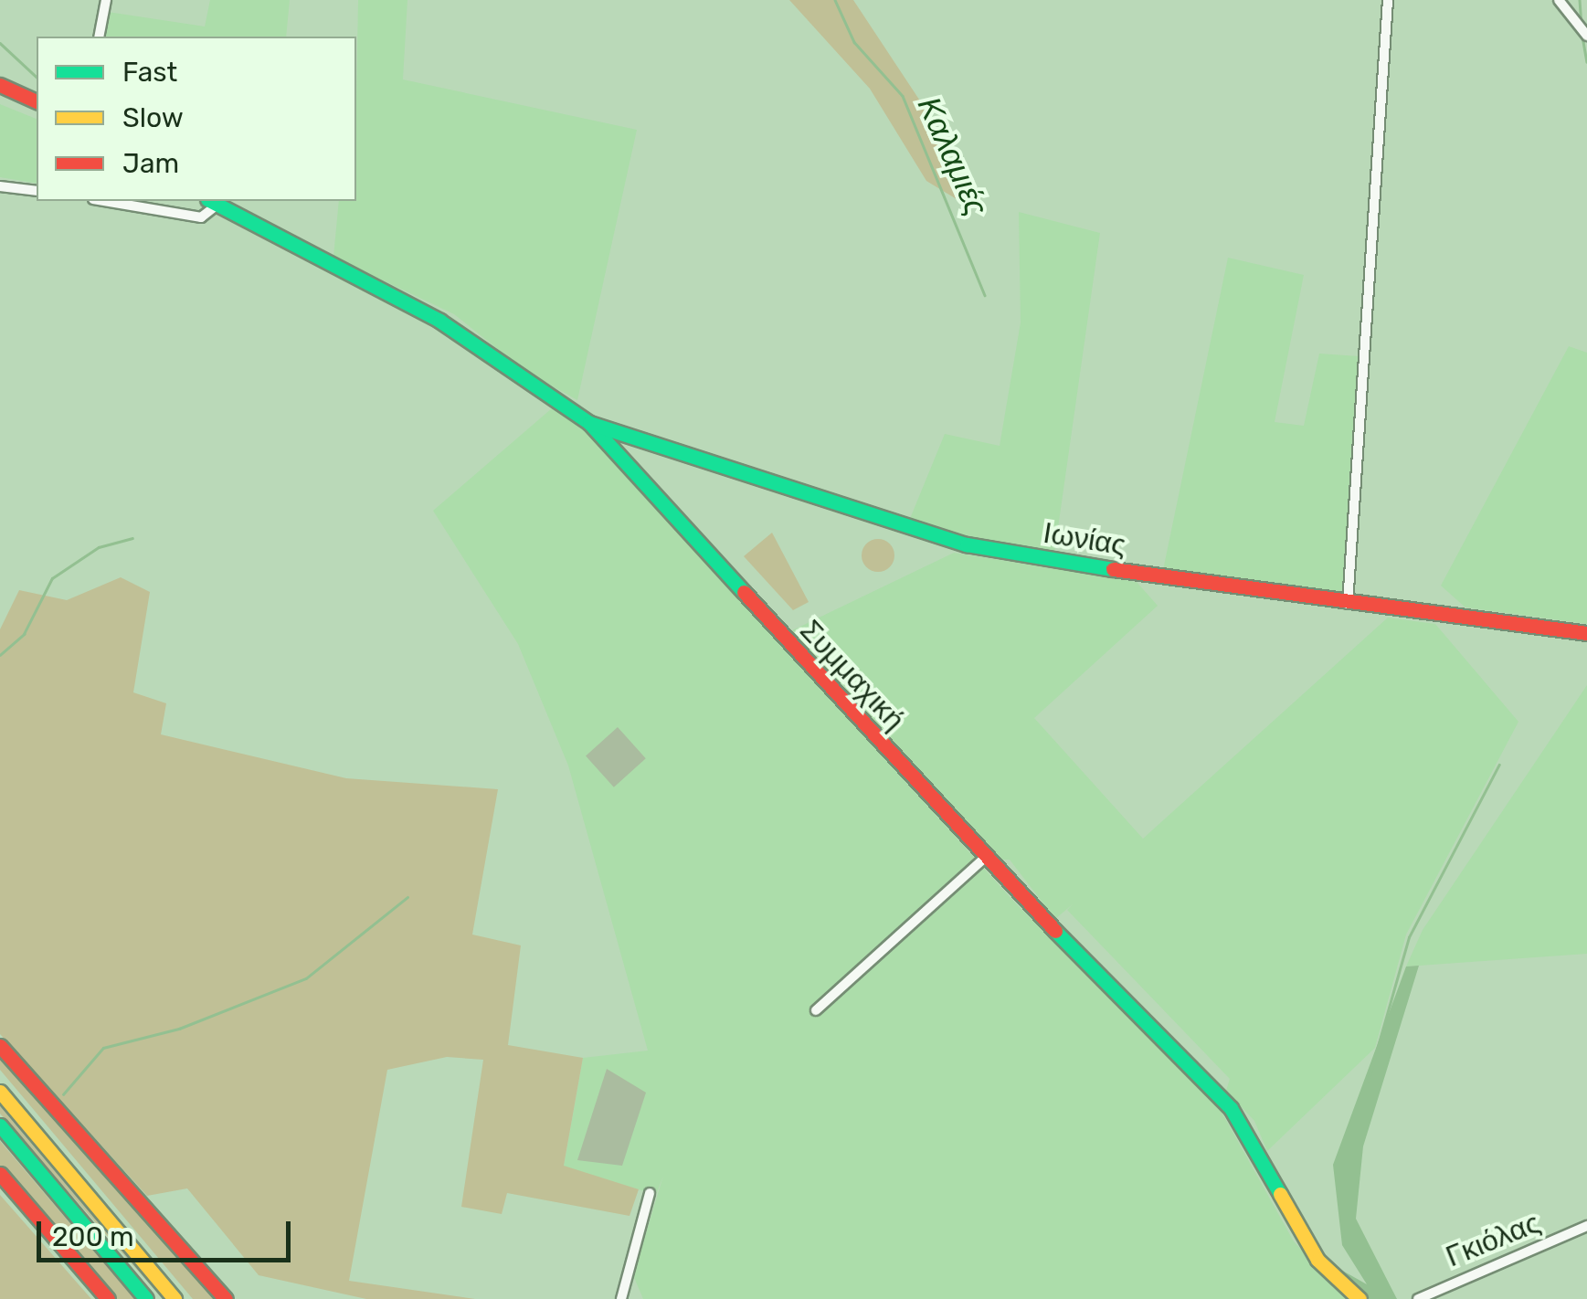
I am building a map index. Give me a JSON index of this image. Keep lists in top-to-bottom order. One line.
{"streets":{"main road":["Ιωνίας","Συμμαχική"],"street":["Γκιόλας"]},"crossings":[["Ιωνίας","Συμμαχική"]],"water":["Καλαμιές"],"legend":["Fast","Slow","Jam"],"scale_bar":"200 m"}
